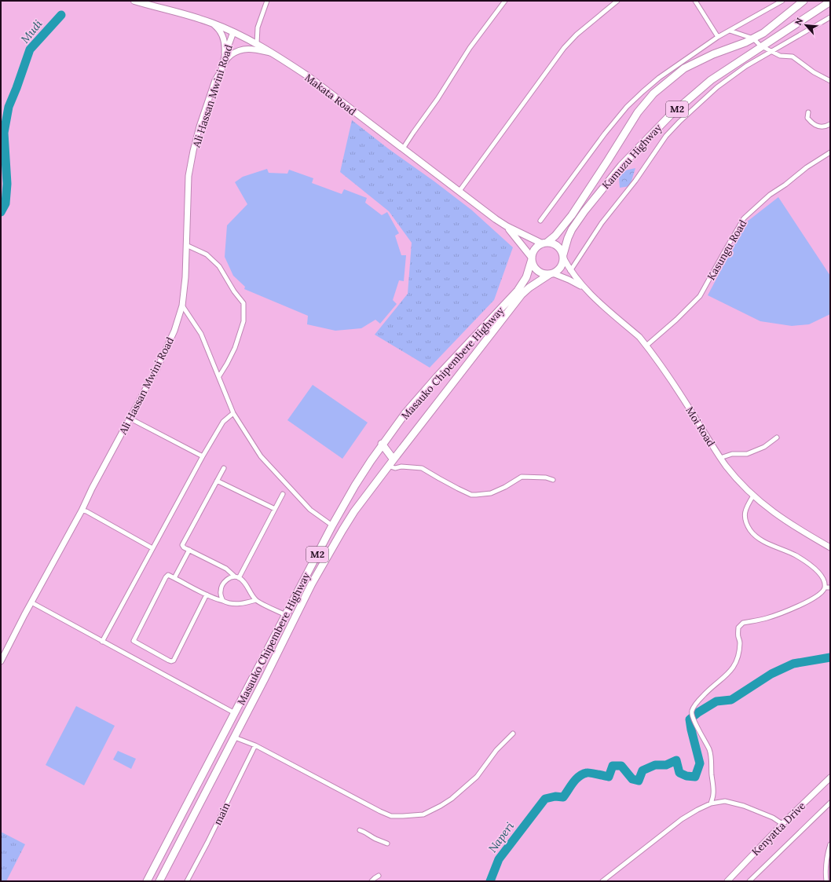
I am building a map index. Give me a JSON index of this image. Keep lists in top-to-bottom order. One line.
{"streets":{"highway":["M2","Kamuzu Highway","Masauko Chipembere Highway"],"main road":["Makata Road","Ali Hassan Mwini Road","Moi Road","Kenyatta Drive"],"street":["Kasungu Road","main"]},"crossings":[["Makata Road","Ali Hassan Mwini Road"],["Makata Road","M2"],["Makata Road","Kamuzu Highway"],["Makata Road","Masauko Chipembere Highway"],["M2","Kamuzu Highway"],["M2","Masauko Chipembere Highway"],["Kamuzu Highway","Masauko Chipembere Highway"],["Kasungu Road","Moi Road"]],"water":["Mudi","Naperi"],"north":"top left"}
